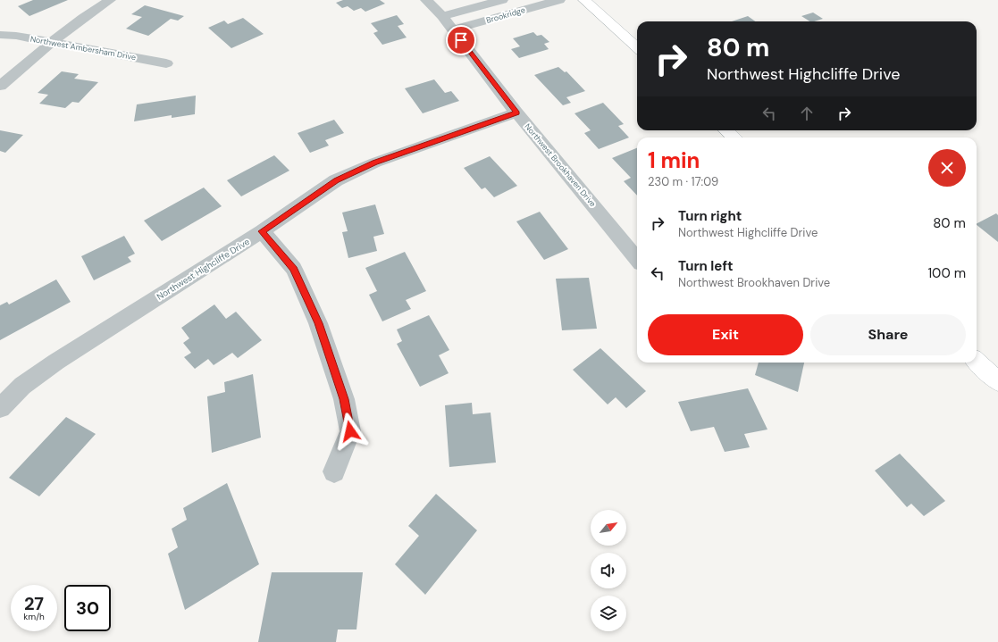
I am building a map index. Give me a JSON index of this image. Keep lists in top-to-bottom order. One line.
{"streets":{"street":["Brookridge","Northwest Ambersham Drive","Northwest Brookhaven Drive","Northwest Highcliffe Drive"]},"crossings":[["Brookridge","Northwest Brookhaven Drive"],["Northwest Brookhaven Drive","Northwest Highcliffe Drive"]],"north":"top right","page":{"turn":["80 m","Northwest Highcliffe Drive"],"heading":["1 min","230 m · 17:09"],"list":[{"name":"Turn right","note":"Northwest Highcliffe Drive","value":"80 m"},{"name":"Turn left","note":"Northwest Brookhaven Drive","value":"100 m"}],"buttons":["Exit","Share"],"speed":"27 km/h","limit":"30"}}
